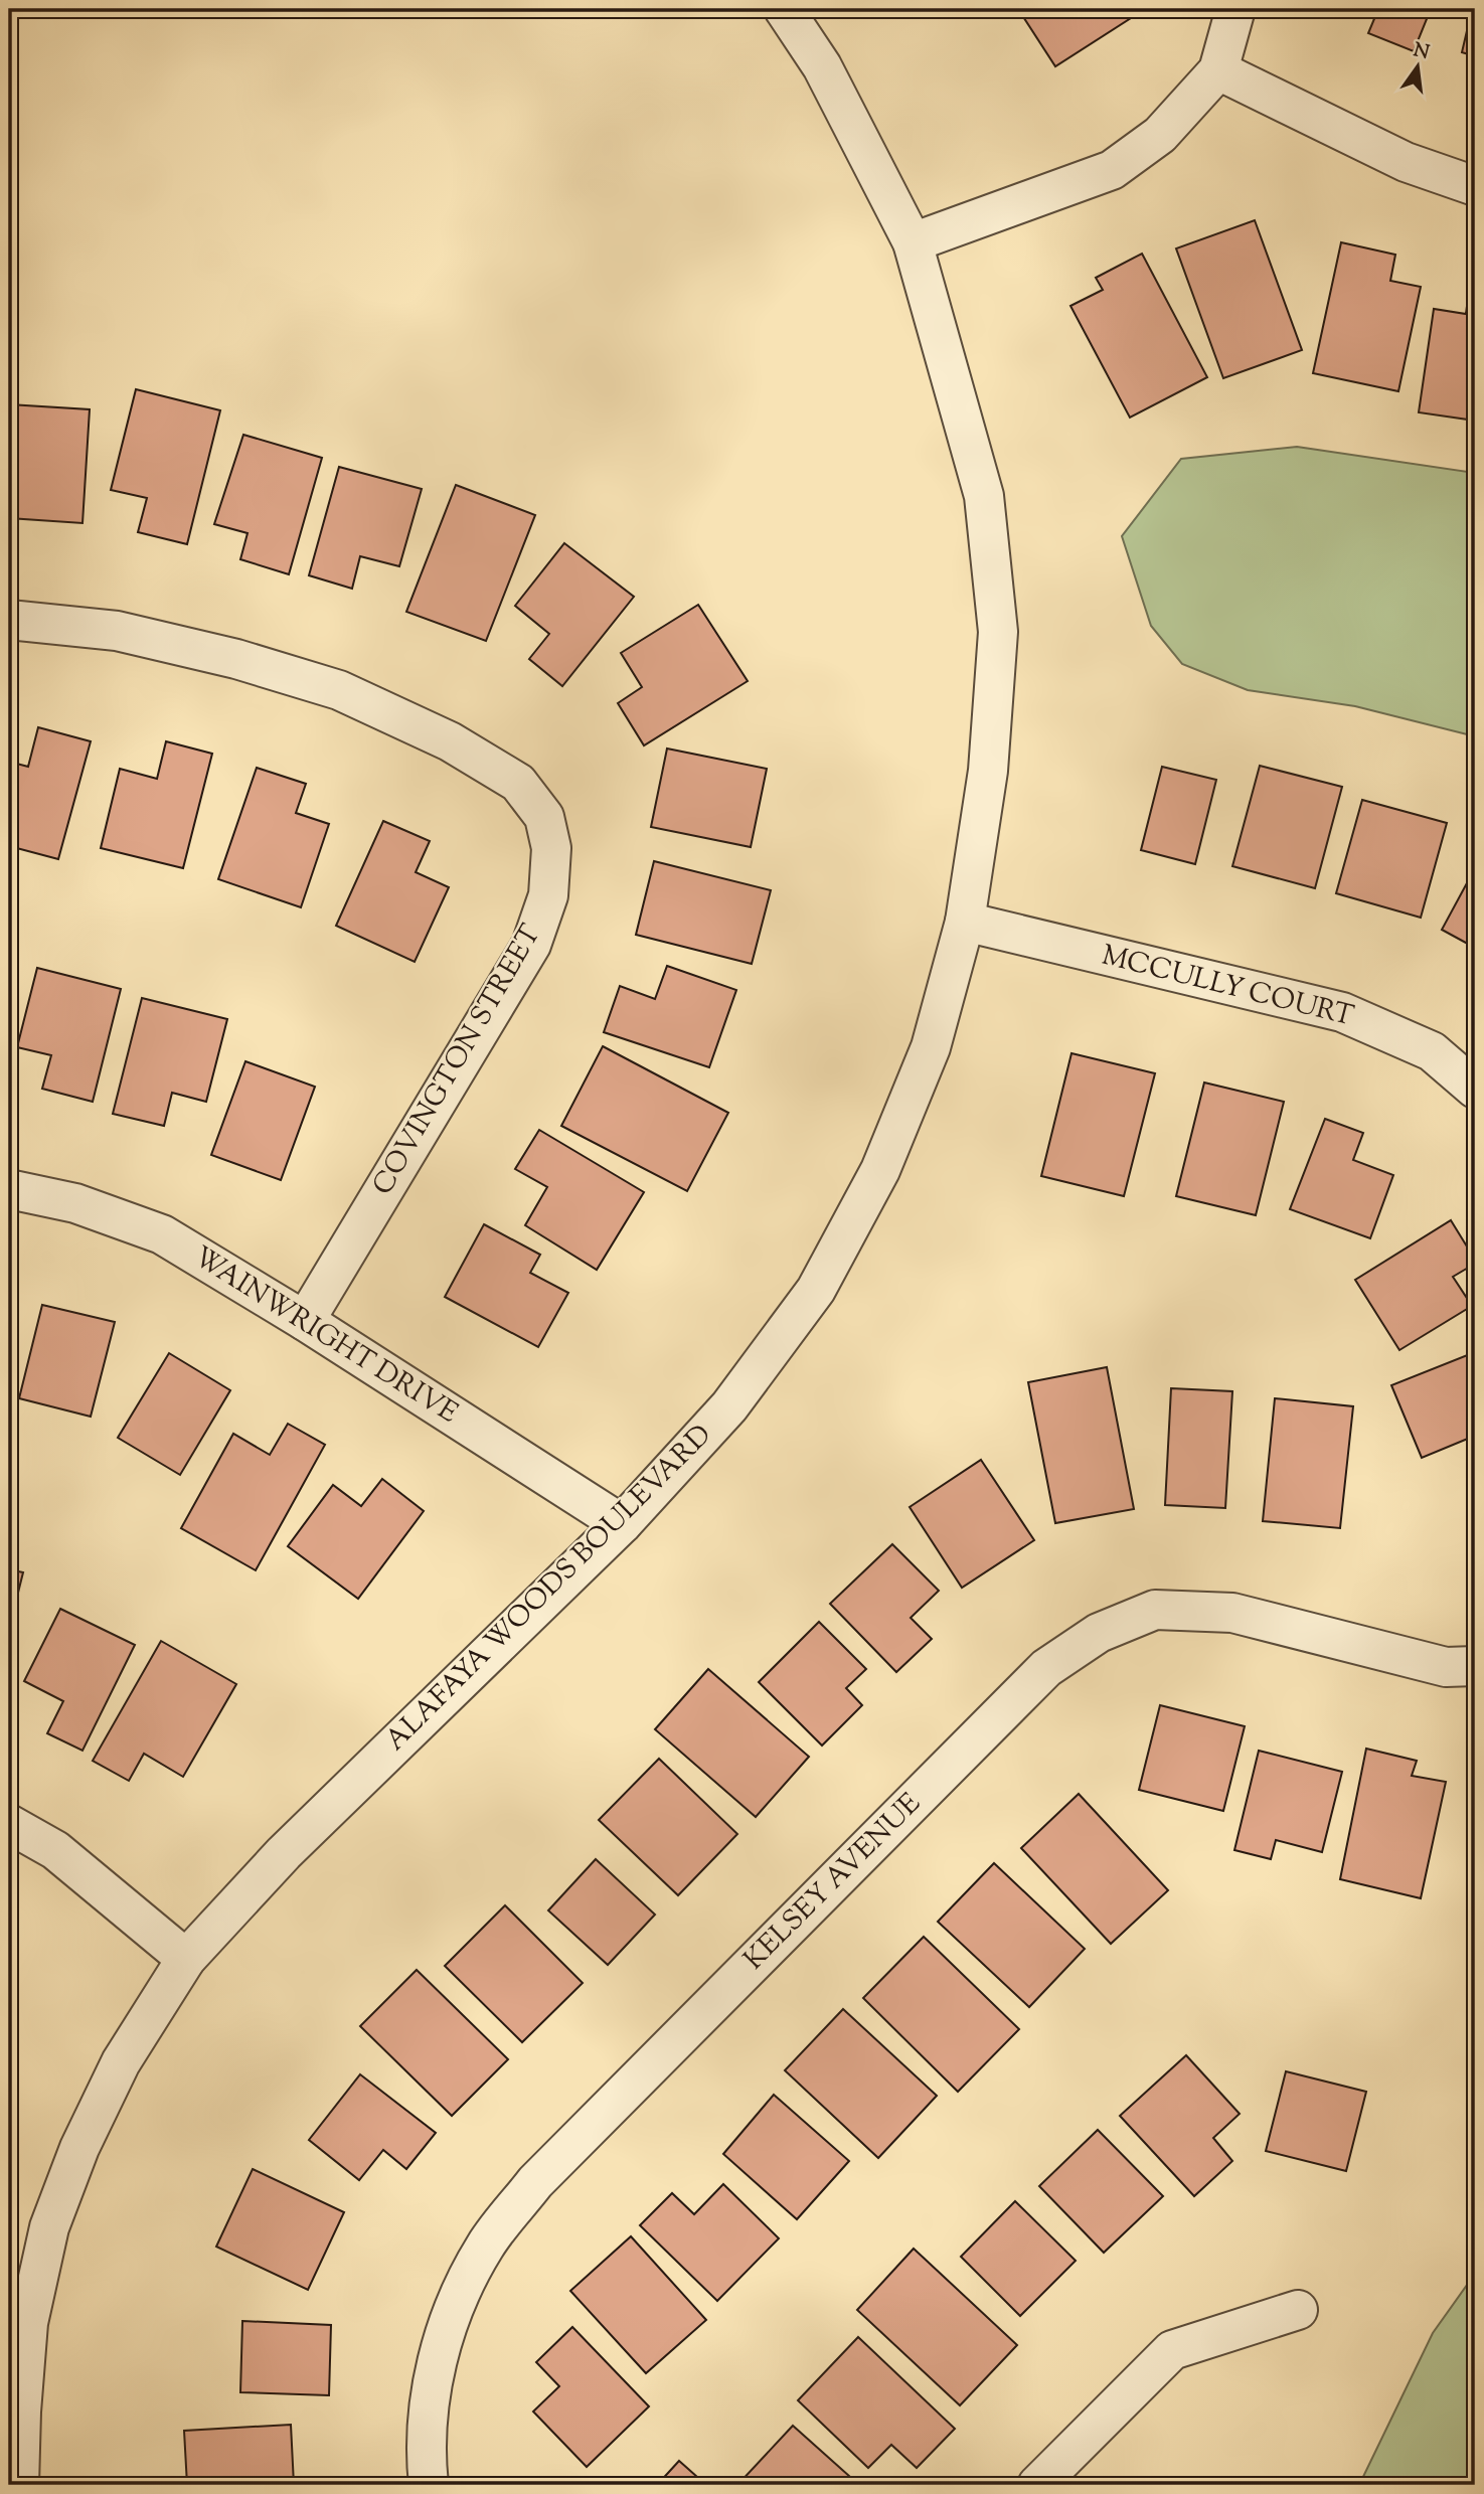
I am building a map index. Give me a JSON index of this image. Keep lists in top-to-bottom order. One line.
{"streets":{"street":["MCCULLY COURT","COVINGTON STREET","WAINWRIGHT DRIVE","ALAFAYA WOODS BOULEVARD","KELSEY AVENUE"]},"crossings":[["MCCULLY COURT","ALAFAYA WOODS BOULEVARD"],["COVINGTON STREET","WAINWRIGHT DRIVE"],["WAINWRIGHT DRIVE","ALAFAYA WOODS BOULEVARD"]],"north":"top"}
